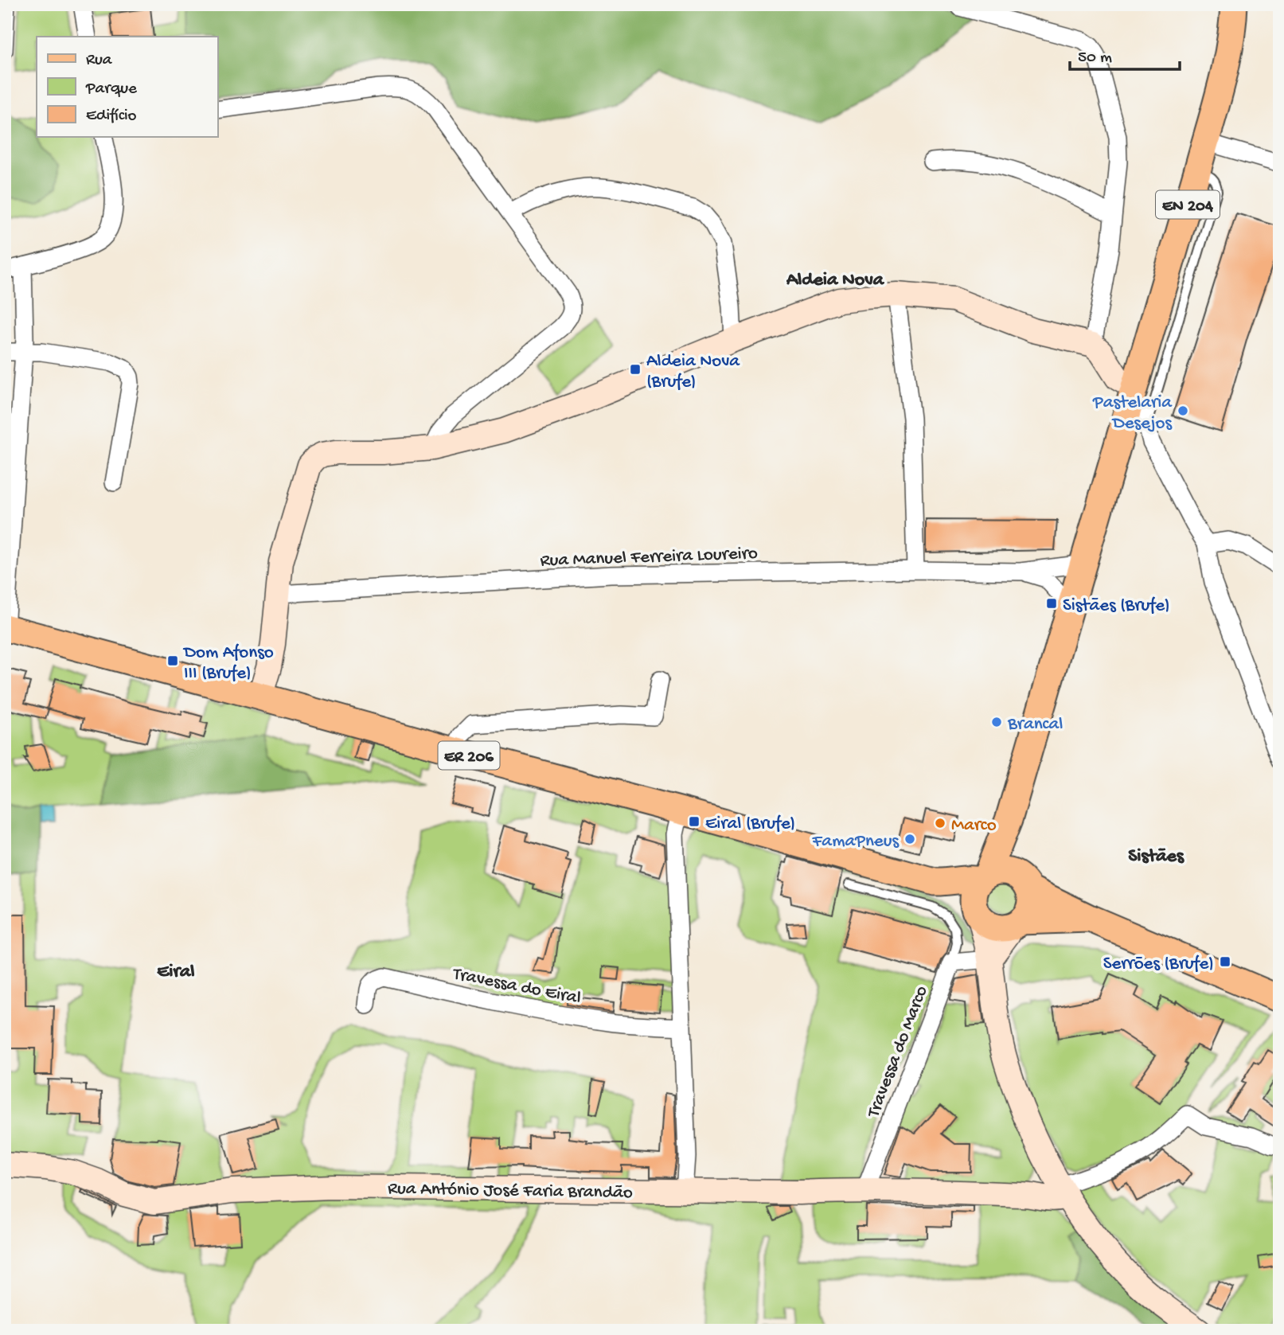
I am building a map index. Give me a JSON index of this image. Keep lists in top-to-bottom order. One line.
{"streets":{"main road":["EN 204","ER 206"],"street":["Rua Manuel Ferreira Loureiro","Travessa do Eiral","Travessa do Marco","Rua António José Faria Brandão"]},"crossings":[["EN 204","Rua Manuel Ferreira Loureiro"],["EN 204","ER 206"],["Travessa do Marco","Rua António José Faria Brandão"]],"districts":["Aldeia Nova","Sistães","Eiral"],"places":{"transit":["Aldeia Nova (Brufe)","Sistães (Brufe)","Dom Afonso III (Brufe)","Eiral (Brufe)","Serrões (Brufe)"],"other":["Pastelaria Desejos","Brancal","Marco","FamaPneus"]},"legend":["Rua","Parque","Edifício"],"scale_bar":"50 m"}
